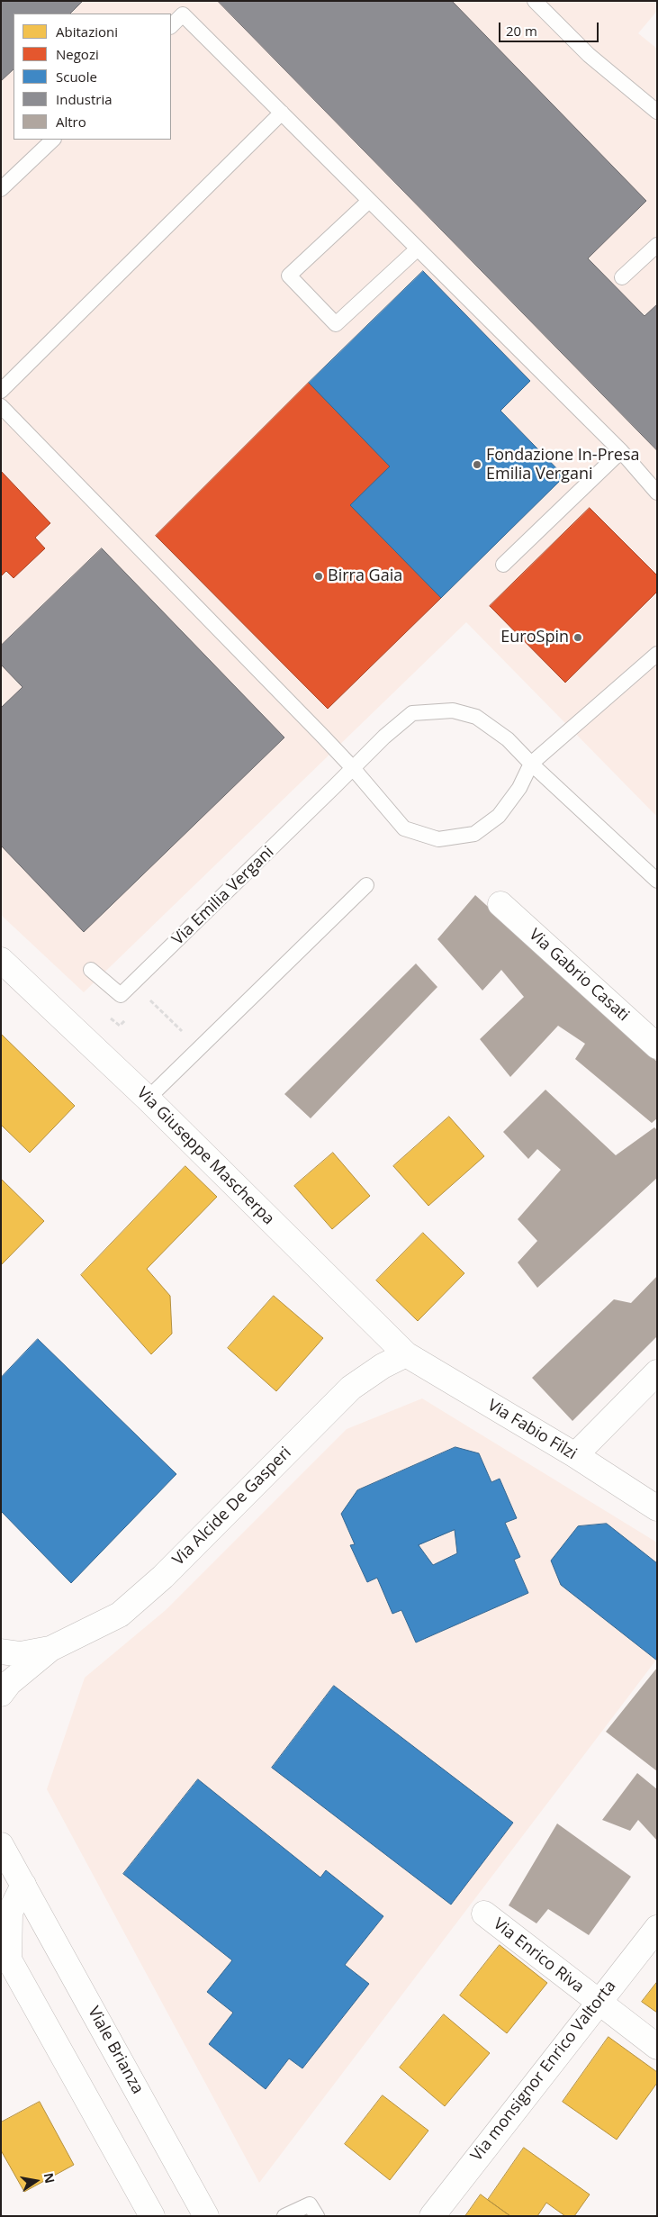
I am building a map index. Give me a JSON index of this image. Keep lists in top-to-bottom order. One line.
{"streets":{"street":["Via Gabrio Casati","Via Giuseppe Mascherpa","Via Fabio Filzi","Via Alcide De Gasperi","Via Enrico Riva","Viale Brianza","Via monsignor Enrico Valtorta"],"lane":["Via Emilia Vergani"]},"crossings":[["Via Giuseppe Mascherpa","Via Fabio Filzi"],["Via Giuseppe Mascherpa","Via Alcide De Gasperi"],["Via Fabio Filzi","Via Alcide De Gasperi"],["Via Enrico Riva","Via monsignor Enrico Valtorta"]],"places":["Fondazione In-Presa Emilia Vergani","Birra Gaia","EuroSpin"],"legend":["Abitazioni","Negozi","Scuole","Industria","Altro"],"scale_bar":"20 m","north":"right"}
